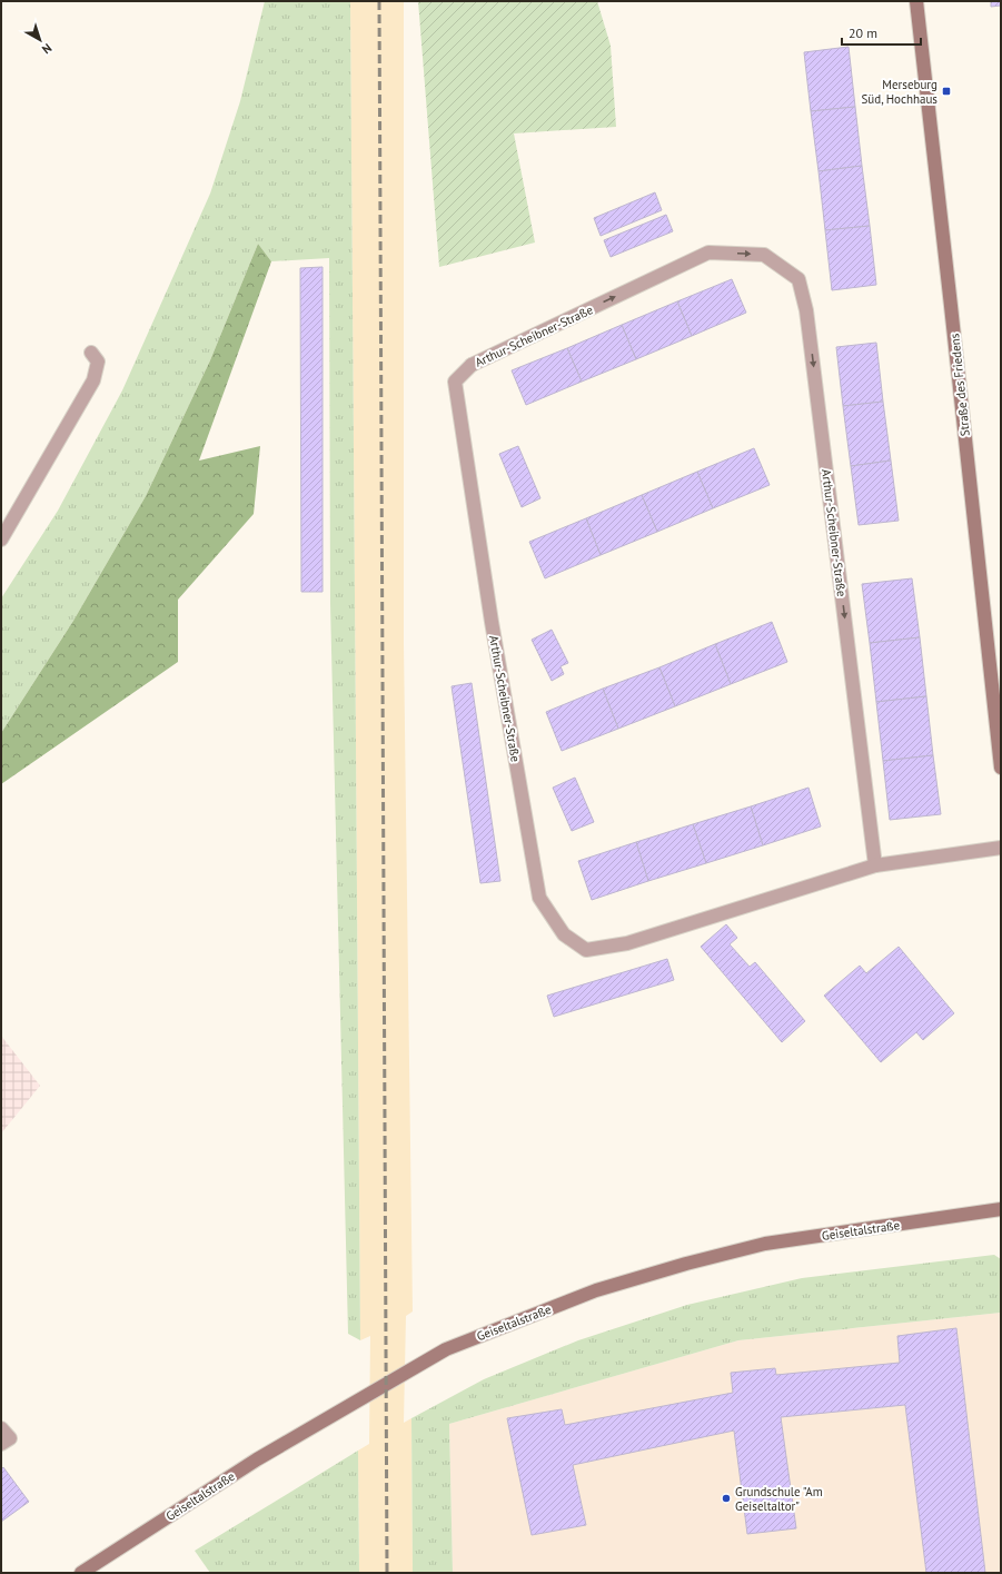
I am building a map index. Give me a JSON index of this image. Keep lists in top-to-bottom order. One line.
{"streets":{"street":["Arthur-Scheibner-Straße","Straße des Friedens","Geiseltalstraße"]},"places":{"transit":["Merseburg Süd, Hochhaus"],"other":["Grundschule \"Am Geiseltaltor\""]},"scale_bar":"20 m","north":"bottom right"}
